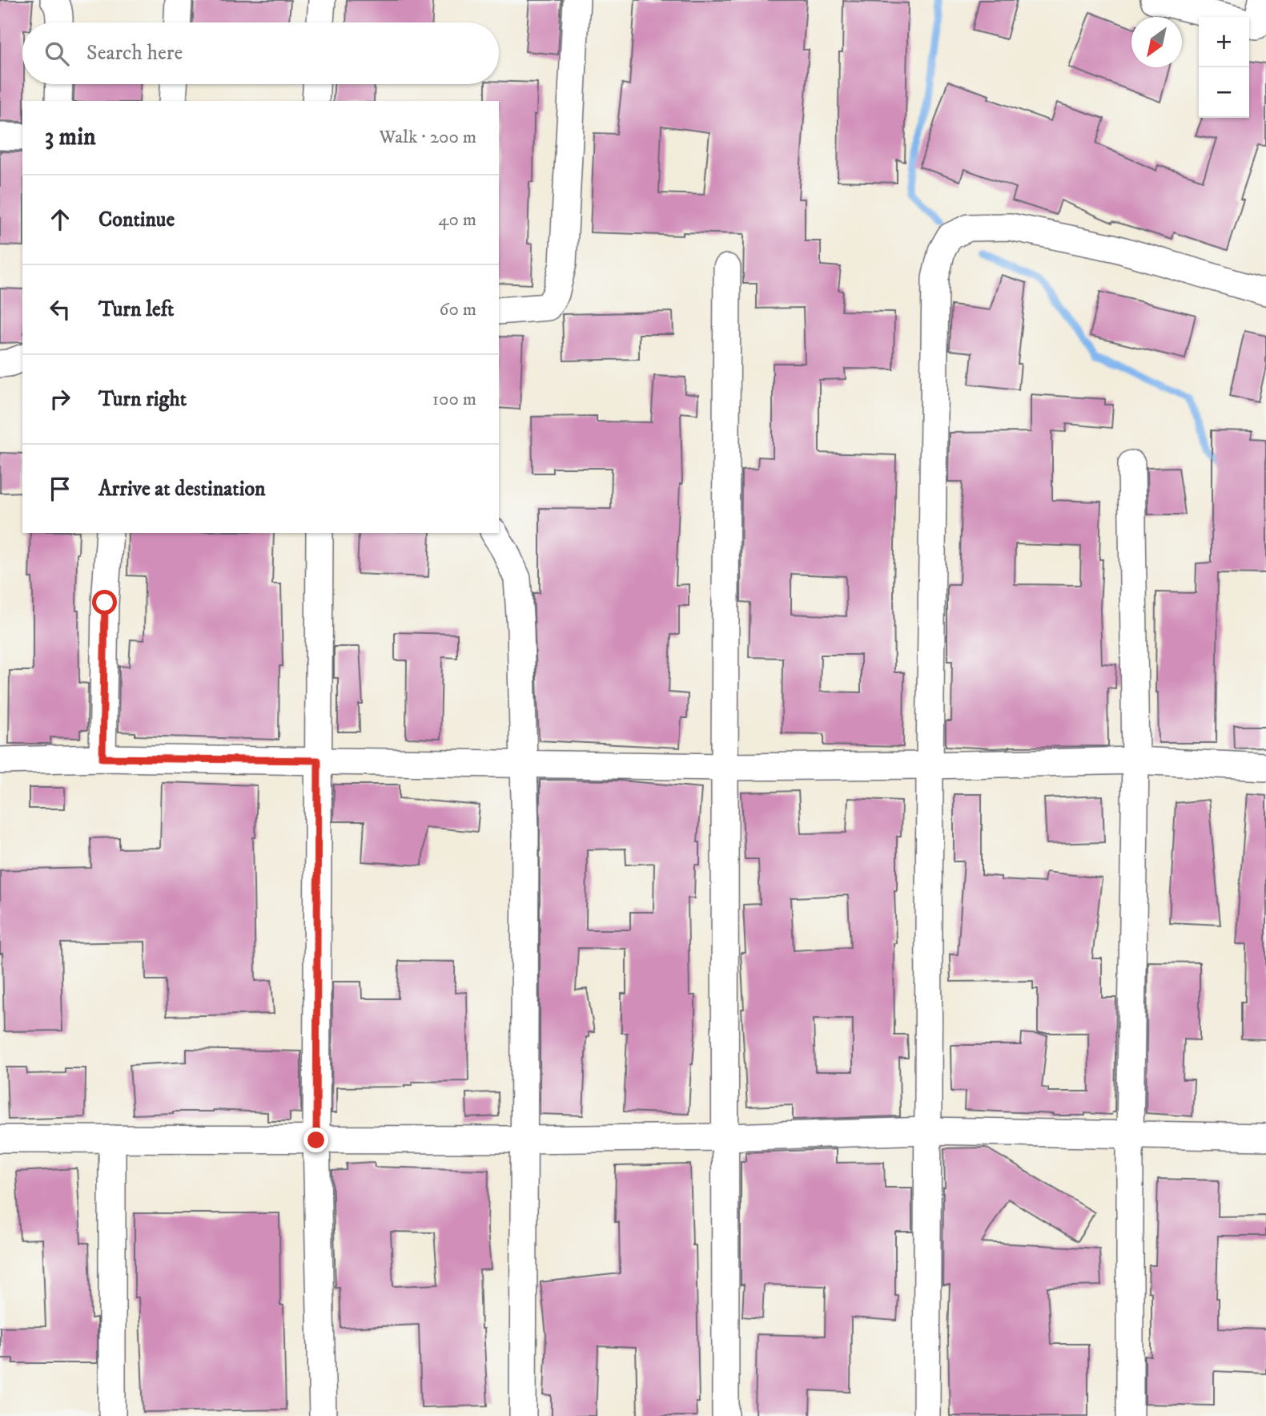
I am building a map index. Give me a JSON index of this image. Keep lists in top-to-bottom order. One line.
{"north":"bottom left","page":{"map_buttons":["+","−"],"search":"Search here","heading":["3 min","Walk · 200 m"],"list":[["Continue","40 m"],["Turn left","60 m"],["Turn right","100 m"],"Arrive at destination"]}}
